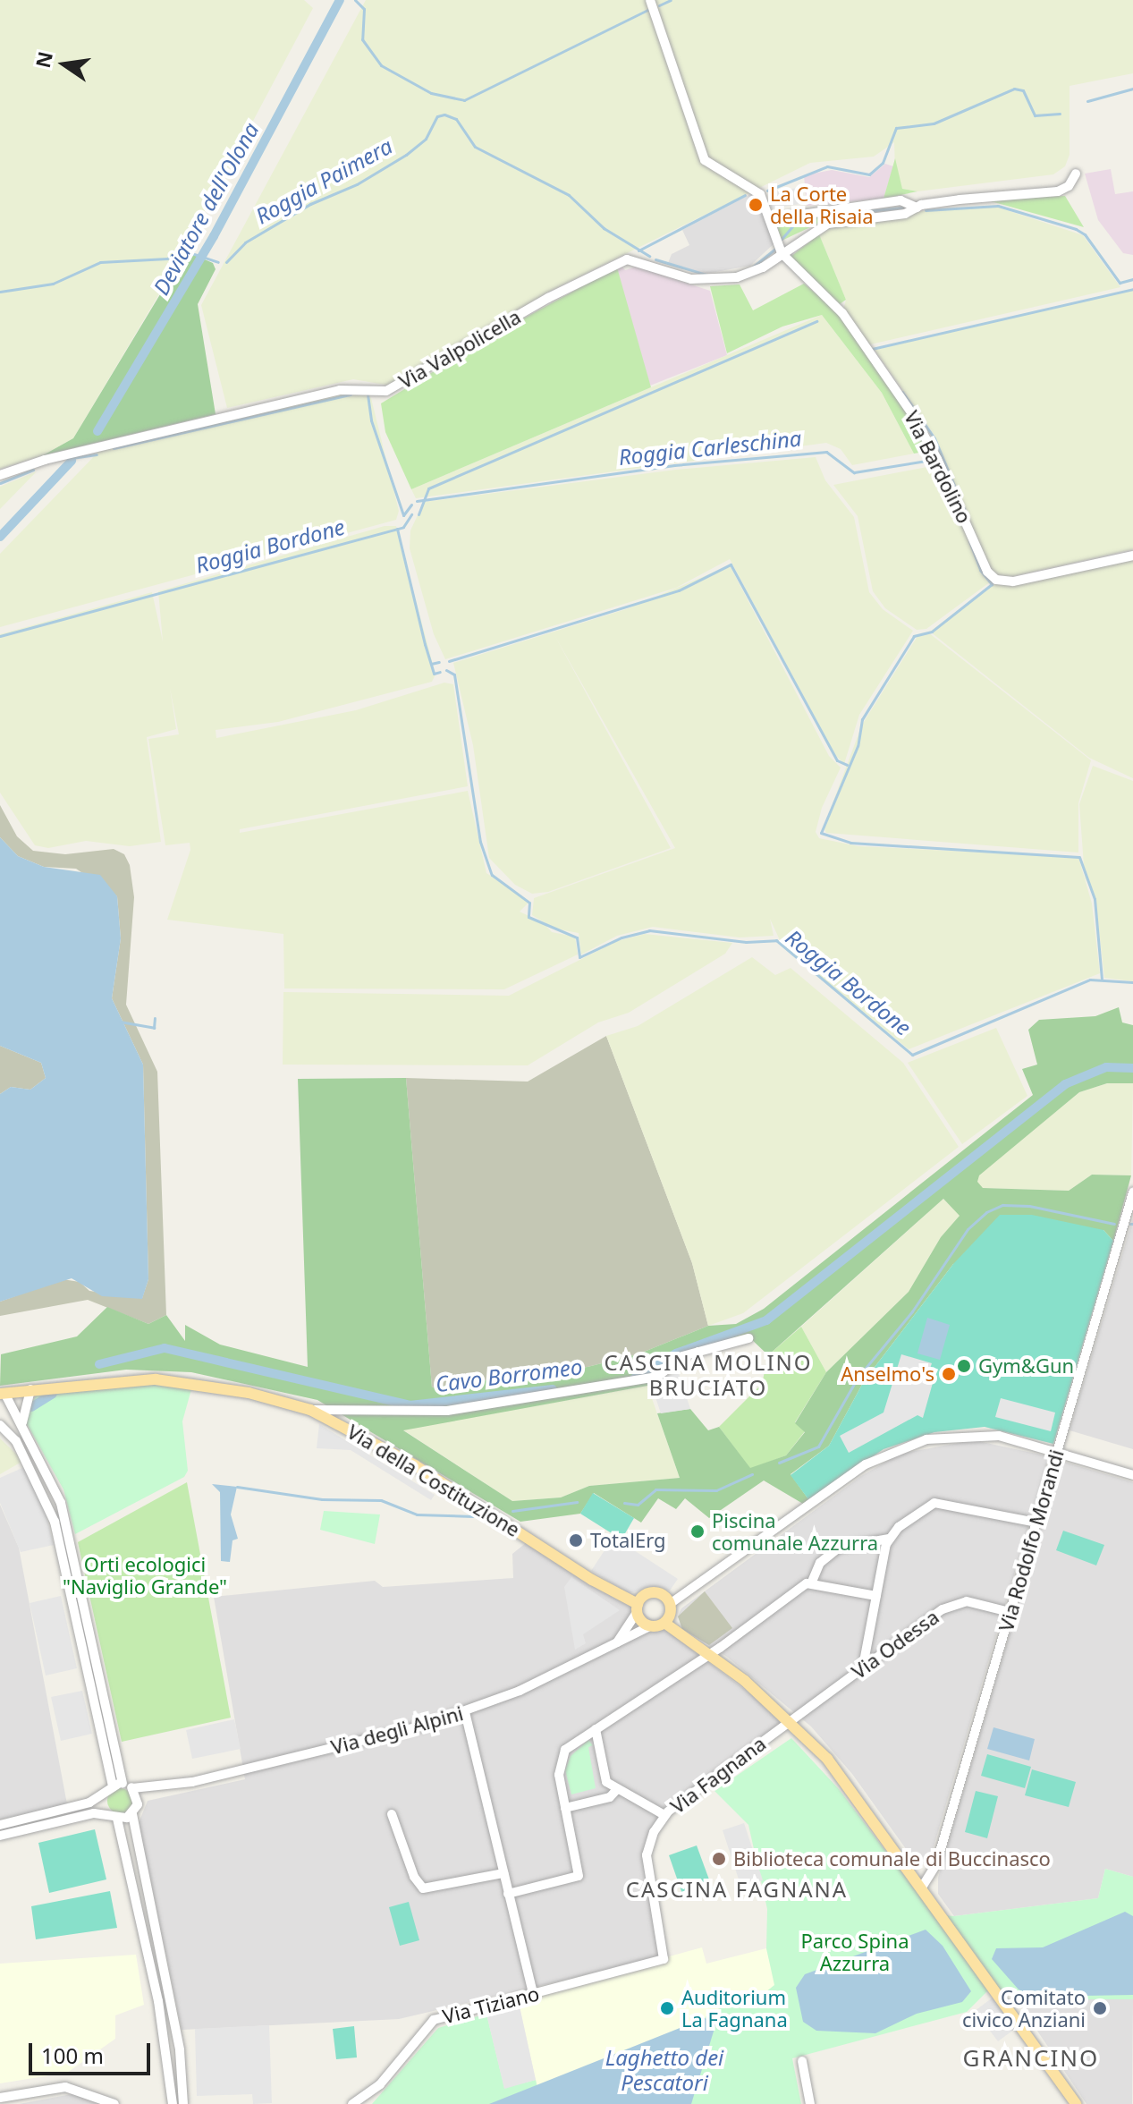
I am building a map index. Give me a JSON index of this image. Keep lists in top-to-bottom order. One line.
{"streets":{"main road":["Via della Costituzione"],"street":["Via Valpolicella","Via Bardolino","Via Rodolfo Morandi","Via Odessa","Via degli Alpini","Via Fagnana","Via Tiziano"]},"crossings":[["Via Valpolicella","Via Bardolino"],["Via della Costituzione","Via degli Alpini"],["Via Rodolfo Morandi","Via Odessa"],["Via Odessa","Via Fagnana"],["Via Fagnana","Via Tiziano"]],"districts":["CASCINA MOLINO BRUCIATO","CASCINA FAGNANA","GRANCINO"],"water":["Roggia Paimera","Deviatore dell'Olona","Roggia Carleschina","Roggia Bordone","Cavo Borromeo","Laghetto dei Pescatori"],"parks":["Orti ecologici \"Naviglio Grande\"","Parco Spina Azzurra"],"places":["La Corte della Risaia","Gym&Gun","Anselmo's","Piscina comunale Azzurra","TotalErg","Biblioteca comunale di Buccinasco","Auditorium La Fagnana","Comitato civico Anziani"],"scale_bar":"100 m","north":"left"}
